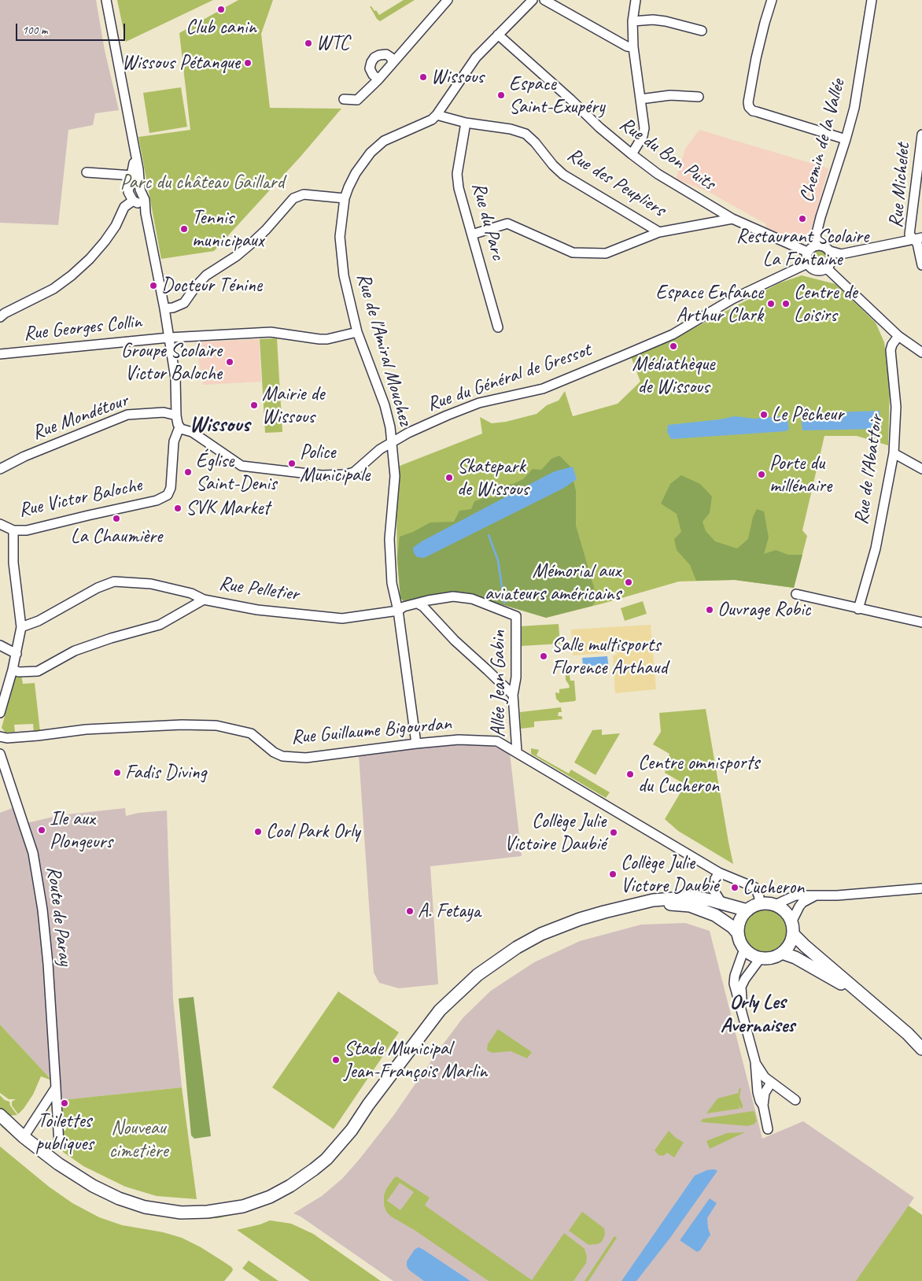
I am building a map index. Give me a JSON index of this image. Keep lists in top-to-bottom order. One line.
{"streets":{"street":["Chemin de la Vallée","Rue du Bon Puits","Rue des Peupliers","Rue Michelet","Rue du Parc","Rue Georges Collin","Rue de l'Amiral Mouchez","Rue du Général de Gressot","Rue Mondétour","Rue de l'Abattoir","Rue Victor Baloche","Rue Pelletier","Allée Jean Gabin","Rue Guillaume Bigourdan","Route de Paray"]},"crossings":[["Chemin de la Vallée","Rue du Général de Gressot"],["Rue du Bon Puits","Rue des Peupliers"],["Rue des Peupliers","Rue du Parc"],["Rue des Peupliers","Rue de l'Amiral Mouchez"],["Rue Georges Collin","Rue de l'Amiral Mouchez"],["Rue de l'Amiral Mouchez","Rue du Général de Gressot"],["Rue de l'Amiral Mouchez","Rue Pelletier"],["Rue de l'Amiral Mouchez","Rue Guillaume Bigourdan"],["Rue du Général de Gressot","Rue Victor Baloche"],["Rue Pelletier","Allée Jean Gabin"],["Allée Jean Gabin","Rue Guillaume Bigourdan"]],"districts":["Wissous","Orly Les Avernaises"],"parks":["Parc du château Gaillard","Nouveau cimetière"],"places":["Club canin","WTC","Wissous Pétanque","Wissous","Espace Saint-Exupéry","Restaurant Scolaire La Fontaine","Tennis municipaux","Docteur Ténine","Espace Enfance Arthur Clark","Centre de Loisirs","Médiathèque de Wissous","Groupe Scolaire Victor Baloche","Mairie de Wissous","Le Pêcheur","Police Municipale","Église Saint-Denis","Porte du millénaire","Skatepark de Wissous","SVK Market","La Chaumière","Mémorial aux aviateurs américains","Ouvrage Robic","Salle multisports Florence Arthaud","Fadis Diving","Centre omnisports du Cucheron","Ile aux Plongeurs","Cool Park Orly","Collège Julie Victoire Daubié","Collège Julie Victore Daubié","Cucheron","A. Fetaya","Stade Municipal Jean-François Marlin","Toilettes publiques"],"scale_bar":"100 m"}
